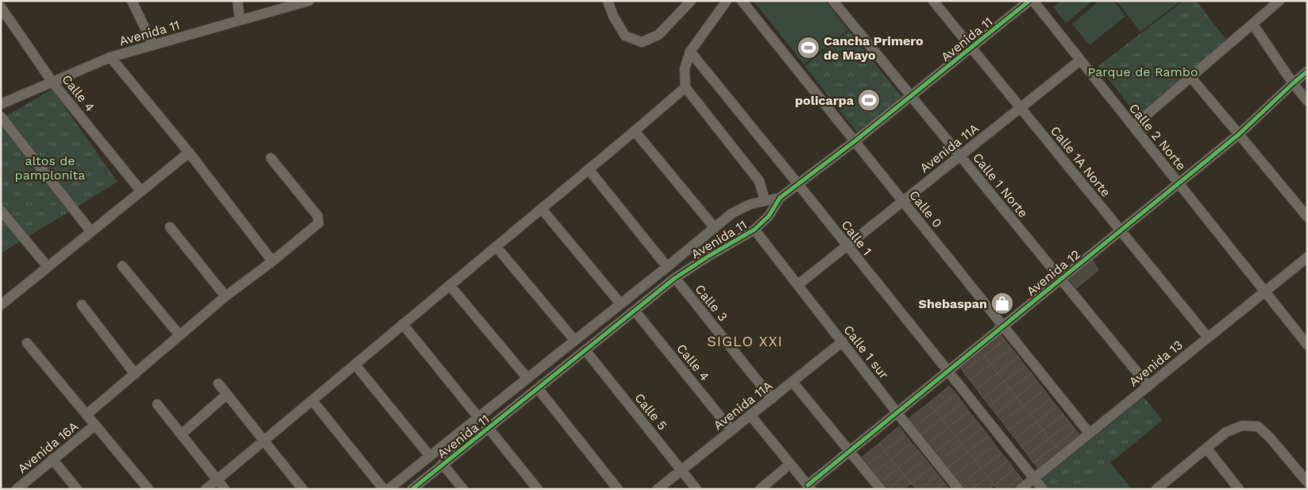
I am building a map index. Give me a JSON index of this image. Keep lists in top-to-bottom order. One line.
{"streets":{"street":["Avenida 11","Calle 4","Calle 2 Norte","Avenida 11A","Calle 1A Norte","Calle 1 Norte","Calle 0","Calle 1","Avenida 12","Calle 3","Calle 1 sur","Avenida 13","Calle 5","Avenida 16A"]},"crossings":[["Avenida 11","Calle 4"],["Avenida 11","Calle 1A Norte"],["Avenida 11","Calle 1 Norte"],["Avenida 11","Calle 0"],["Avenida 11","Calle 1"],["Avenida 11","Calle 3"],["Avenida 11","Calle 1 sur"],["Avenida 11","Calle 5"],["Calle 4","Avenida 11A"],["Calle 2 Norte","Avenida 11A"],["Calle 2 Norte","Avenida 12"],["Calle 2 Norte","Avenida 13"],["Avenida 11A","Calle 1A Norte"],["Avenida 11A","Calle 1 Norte"],["Avenida 11A","Calle 0"],["Avenida 11A","Calle 1"],["Avenida 11A","Calle 3"],["Avenida 11A","Calle 1 sur"],["Avenida 11A","Calle 5"],["Calle 1A Norte","Avenida 12"],["Calle 1A Norte","Avenida 13"],["Calle 1 Norte","Avenida 12"],["Calle 1 Norte","Avenida 13"],["Calle 0","Avenida 12"],["Calle 0","Avenida 13"],["Calle 1","Avenida 12"],["Calle 1","Avenida 13"],["Avenida 12","Calle 1 sur"]],"districts":["SIGLO XXI"],"parks":["Parque de Rambo","altos de pamplonita"],"places":{"sports":["Cancha Primero de Mayo","policarpa"],"shop":["Shebaspan"]}}
